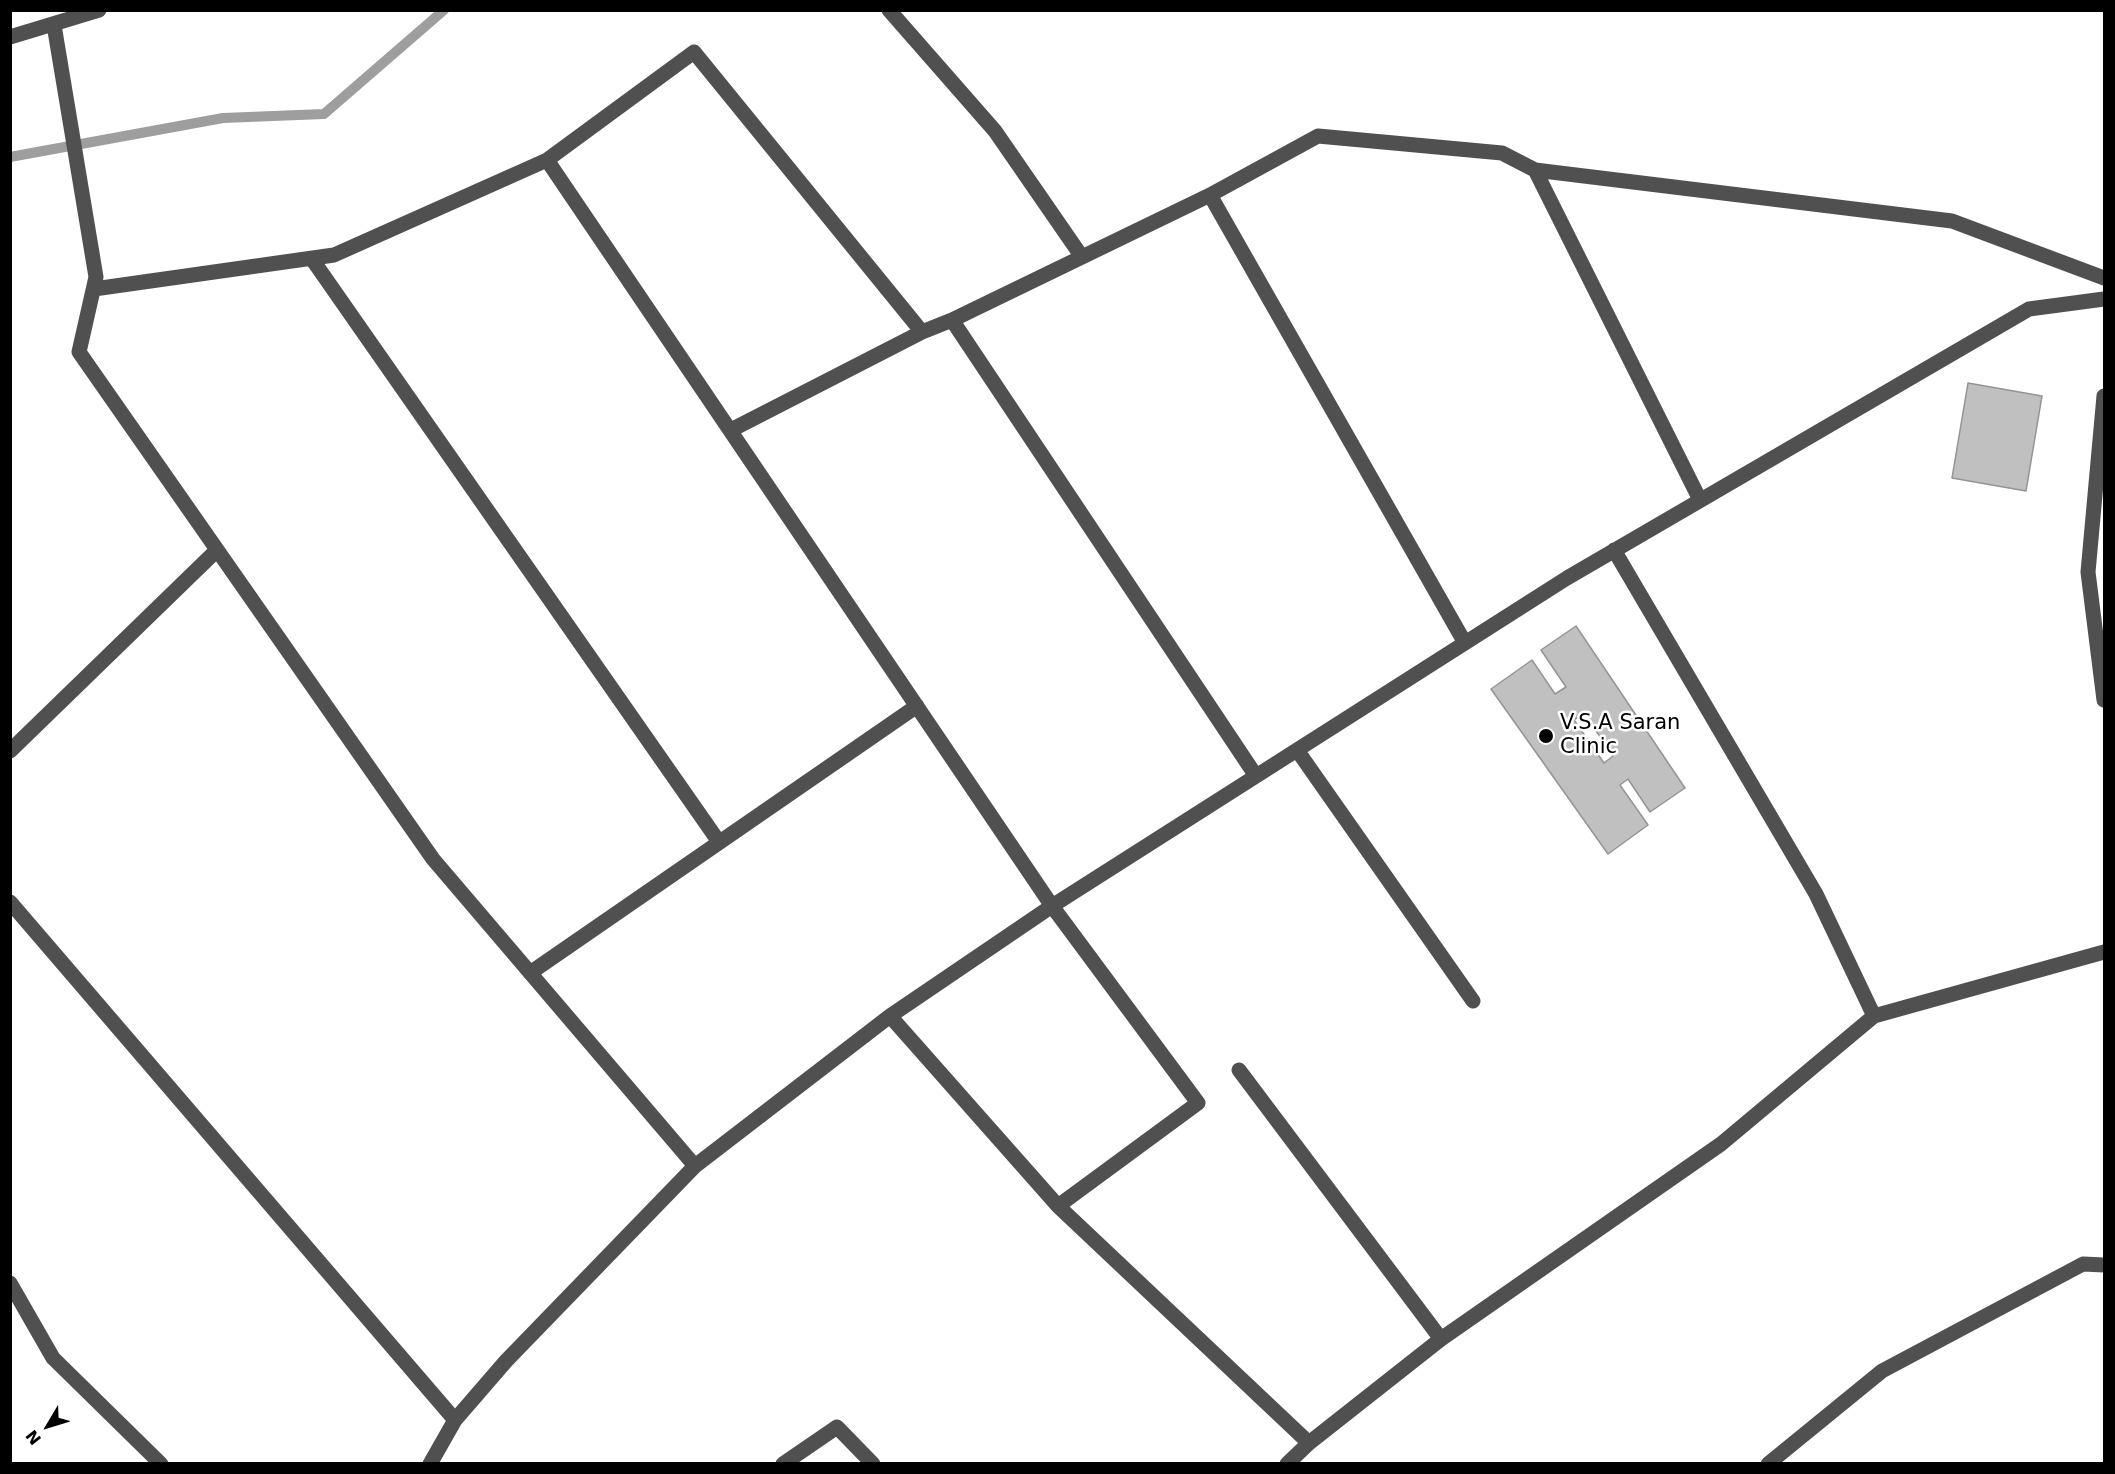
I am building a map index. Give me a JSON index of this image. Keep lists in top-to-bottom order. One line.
{"places":["V.S.A Saran Clinic"],"north":"bottom left"}
